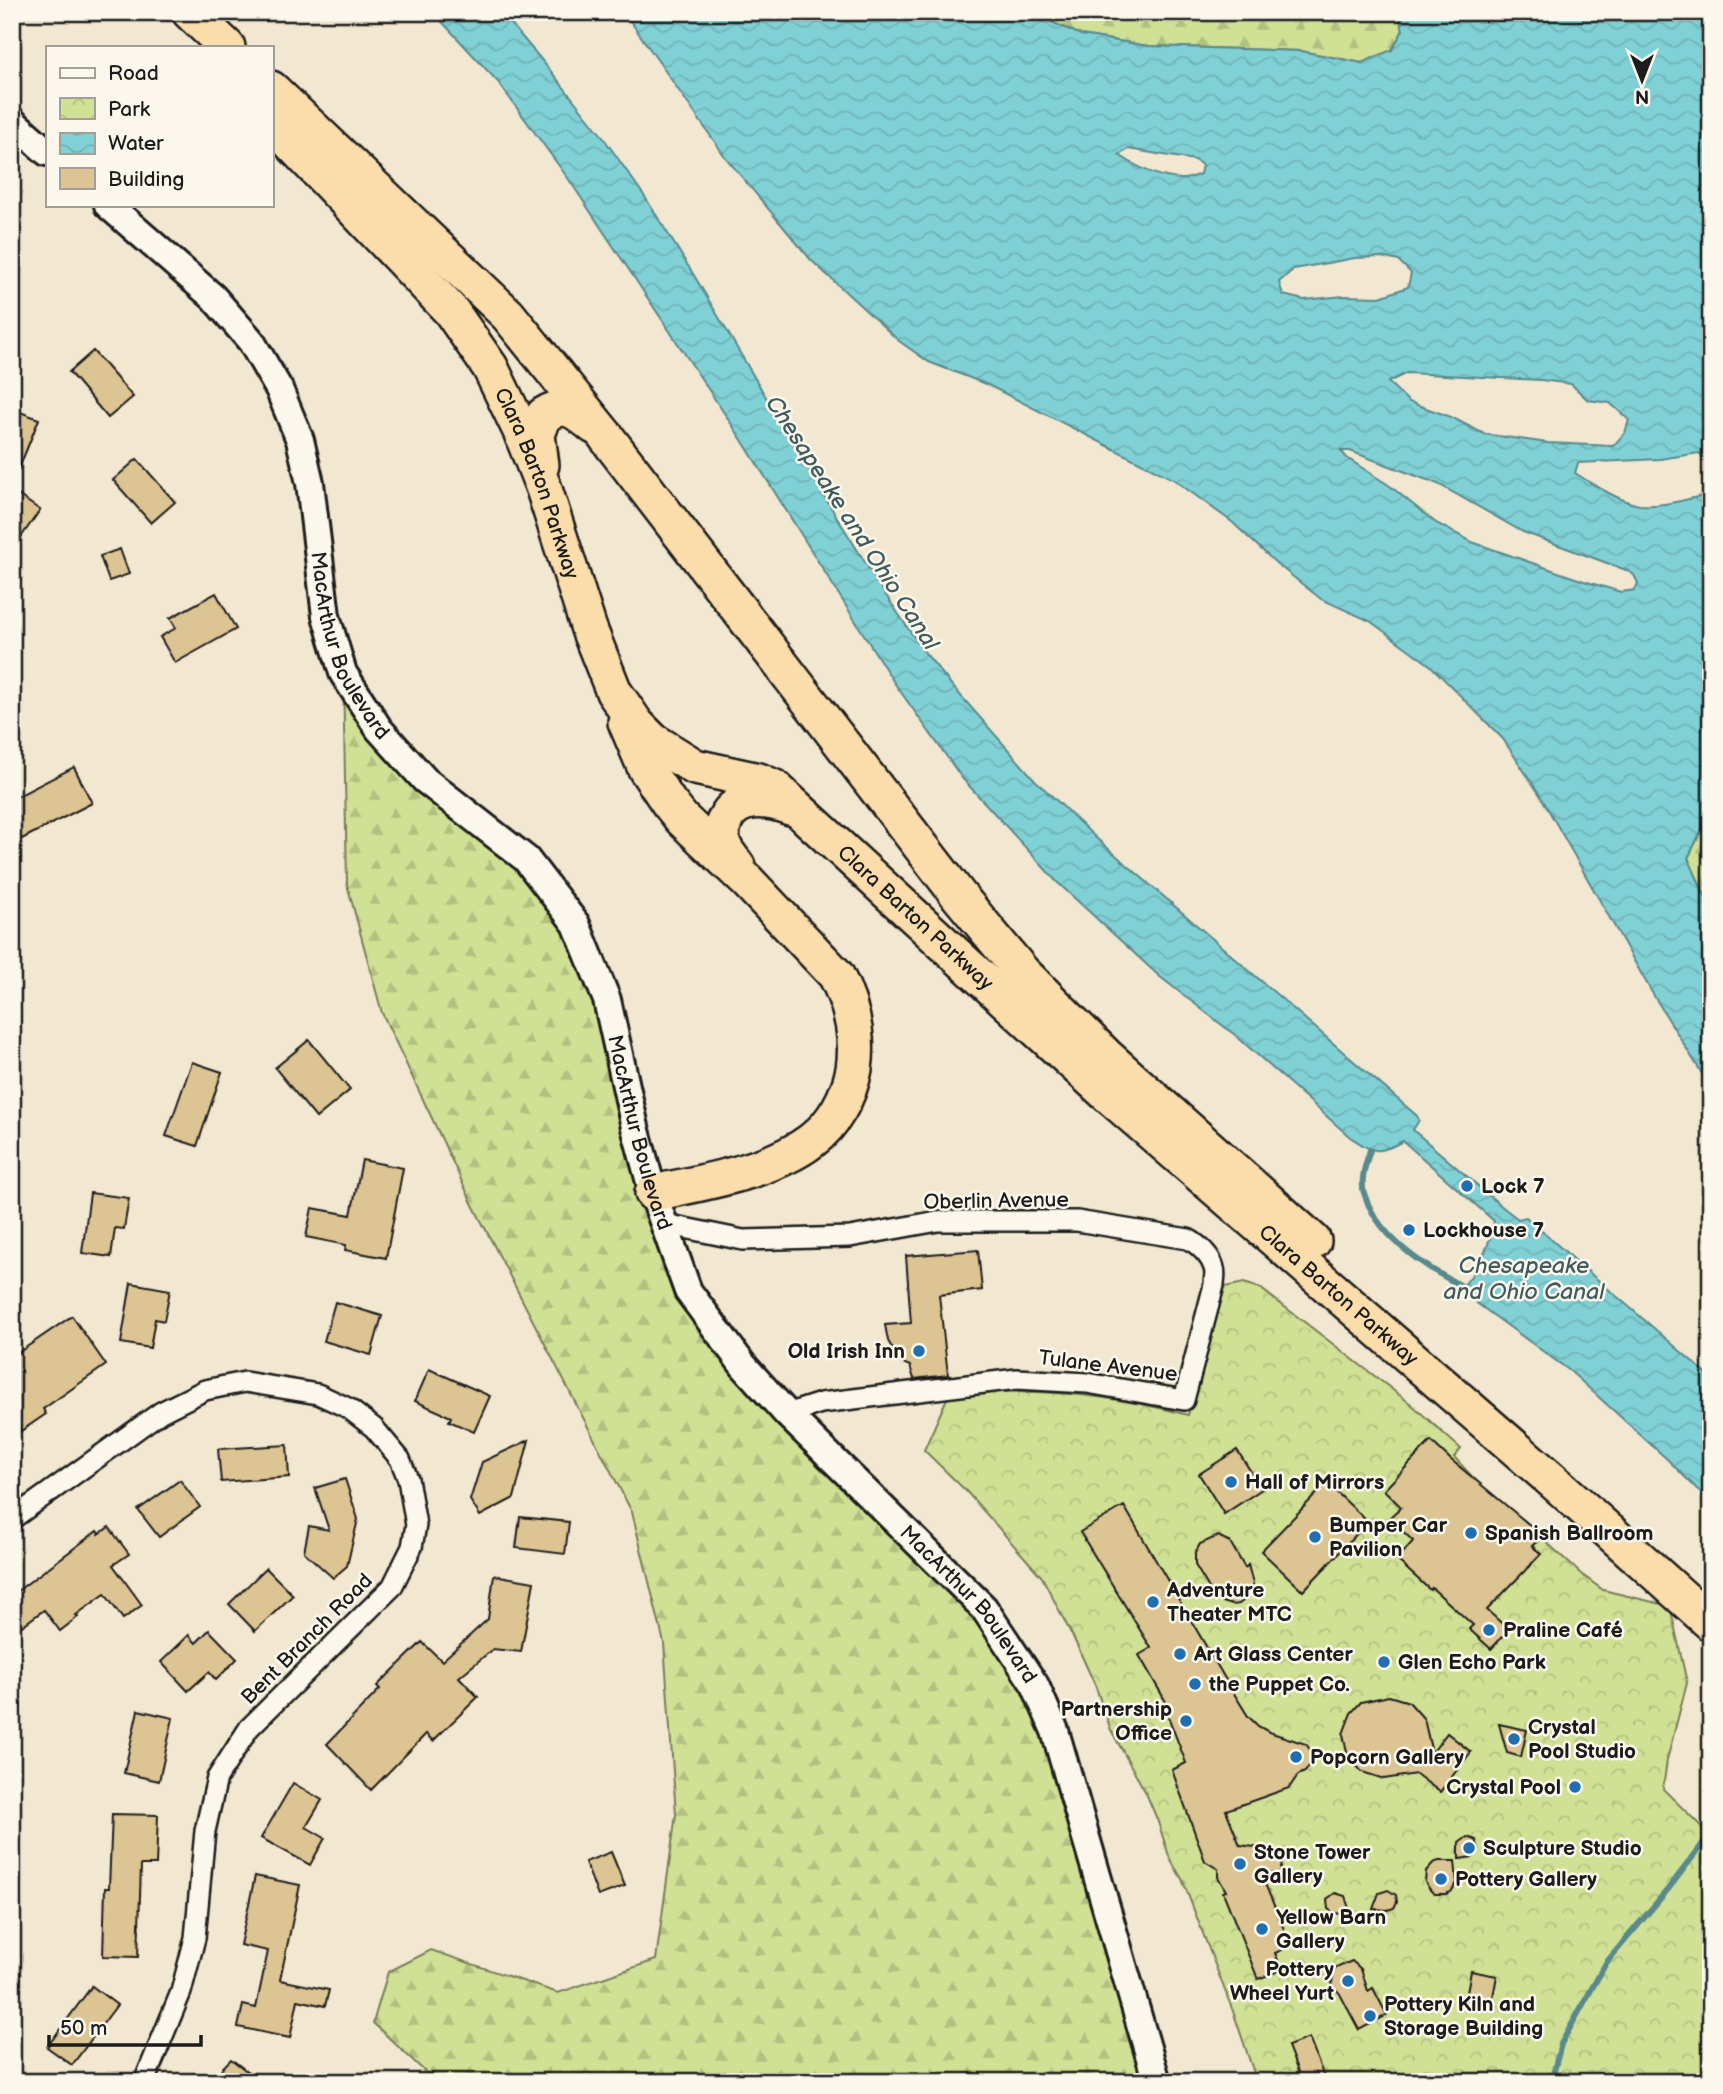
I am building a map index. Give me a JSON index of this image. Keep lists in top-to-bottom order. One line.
{"streets":{"highway":["Clara Barton Parkway"],"main road":["MacArthur Boulevard"],"street":["Oberlin Avenue","Tulane Avenue","Bent Branch Road"]},"crossings":[["MacArthur Boulevard","Oberlin Avenue"],["MacArthur Boulevard","Tulane Avenue"],["Oberlin Avenue","Tulane Avenue"]],"water":["Chesapeake and Ohio Canal"],"places":["Lock 7","Lockhouse 7","Old Irish Inn","Hall of Mirrors","Spanish Ballroom","Bumper Car Pavilion","Adventure Theater MTC","Praline Café","Art Glass Center","Glen Echo Park","the Puppet Co.","Partnership Office","Crystal Pool Studio","Popcorn Gallery","Crystal Pool","Sculpture Studio","Stone Tower Gallery","Pottery Gallery","Yellow Barn Gallery","Pottery Wheel Yurt","Pottery Kiln and Storage Building"],"legend":["Road","Park","Water","Building"],"scale_bar":"50 m","north":"bottom"}
